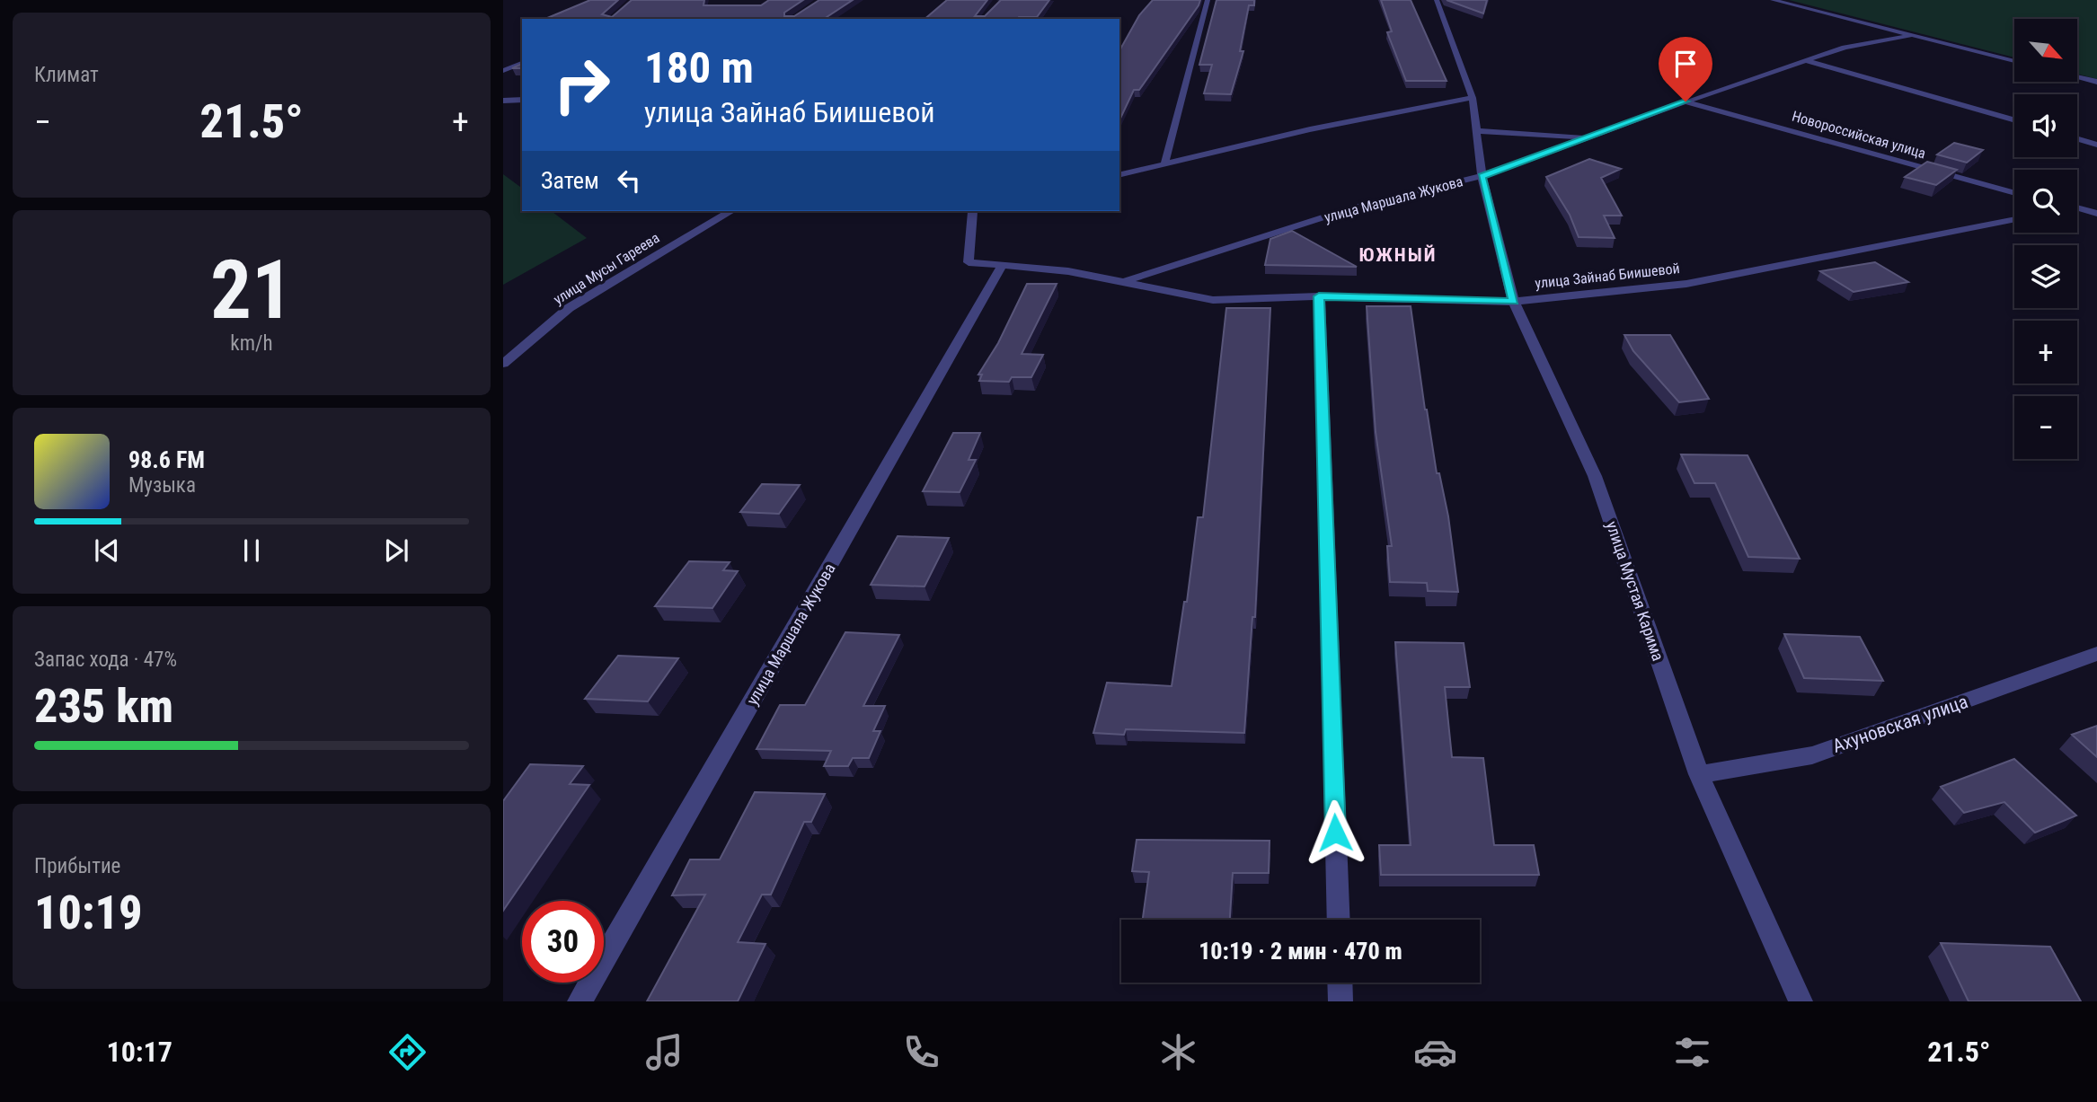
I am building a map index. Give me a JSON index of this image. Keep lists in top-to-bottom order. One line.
{"streets":{"street":["Новороссийская улица","улица Маршала Жукова","улица Мусы Гареева","улица Зайнаб Биишевой","улица Мустая Карима","Ахуновская улица"]},"crossings":[["Новороссийская улица","улица Маршала Жукова"],["улица Маршала Жукова","улица Зайнаб Биишевой"],["улица Маршала Жукова","улица Мустая Карима"],["улица Зайнаб Биишевой","улица Мустая Карима"],["улица Мустая Карима","Ахуновская улица"]],"districts":["ЮЖНЫЙ"],"north":"bottom right","page":{"tile":["Климат",["21","km/h"],["Запас хода · 47%","235 km"],["Прибытие","10:19"]],"map_buttons":["+","−"],"turn":["180 m","улица Зайнаб Биишевой"],"heat":["−","21.5°","+"],"then":"Затем","song":["98.6 FM","Музыка"],"limit":"30","trip":"10:19 · 2 мин · 470 m","tabs":["10:17","21.5°"]}}
